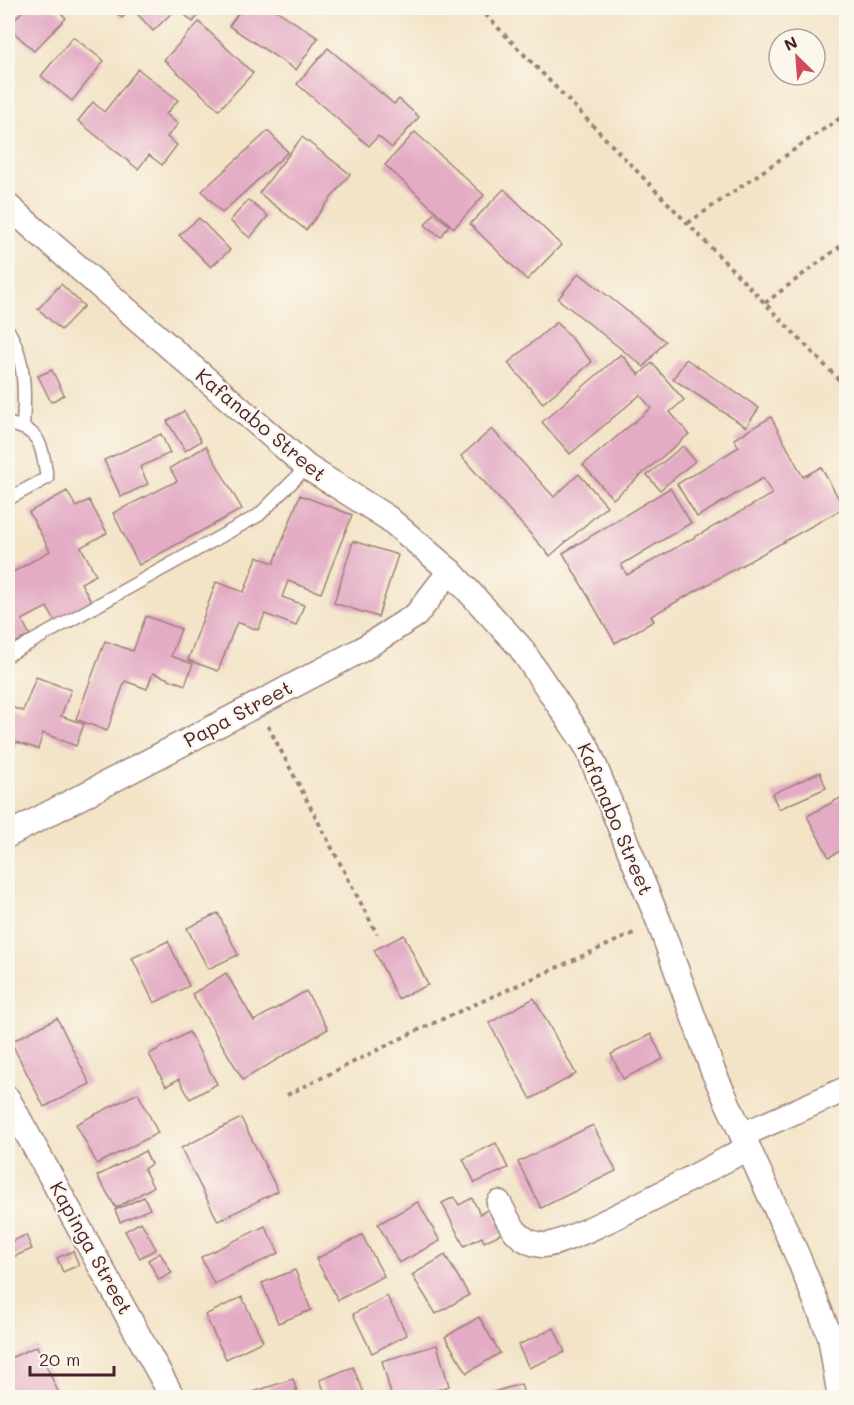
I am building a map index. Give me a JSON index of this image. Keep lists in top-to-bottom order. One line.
{"streets":{"street":["Kafanabo Street","Papa Street","Kapinga Street"]},"crossings":[["Kafanabo Street","Papa Street"]],"scale_bar":"20 m","north":"top left"}
